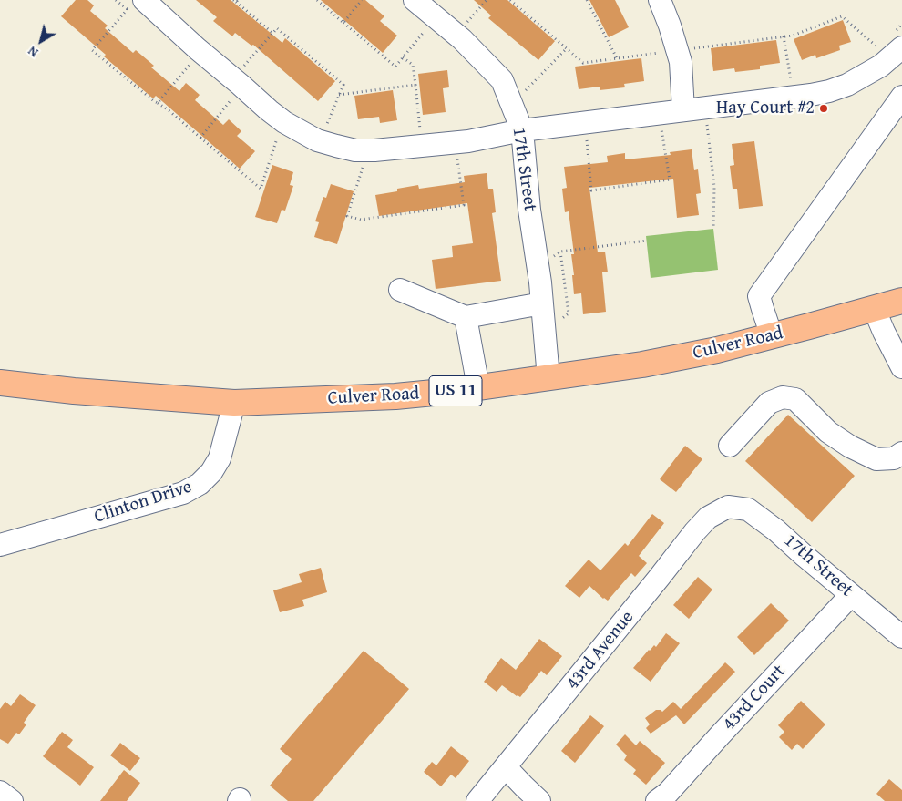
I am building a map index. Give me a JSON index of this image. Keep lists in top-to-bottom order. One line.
{"streets":{"main road":["Culver Road","US 11"],"street":["17th Street","Clinton Drive","43rd Avenue","43rd Court"]},"crossings":[["17th Street","Culver Road"],["17th Street","43rd Avenue"],["17th Street","43rd Court"],["Culver Road","Clinton Drive"]],"places":["Hay Court #2"],"north":"bottom left"}
